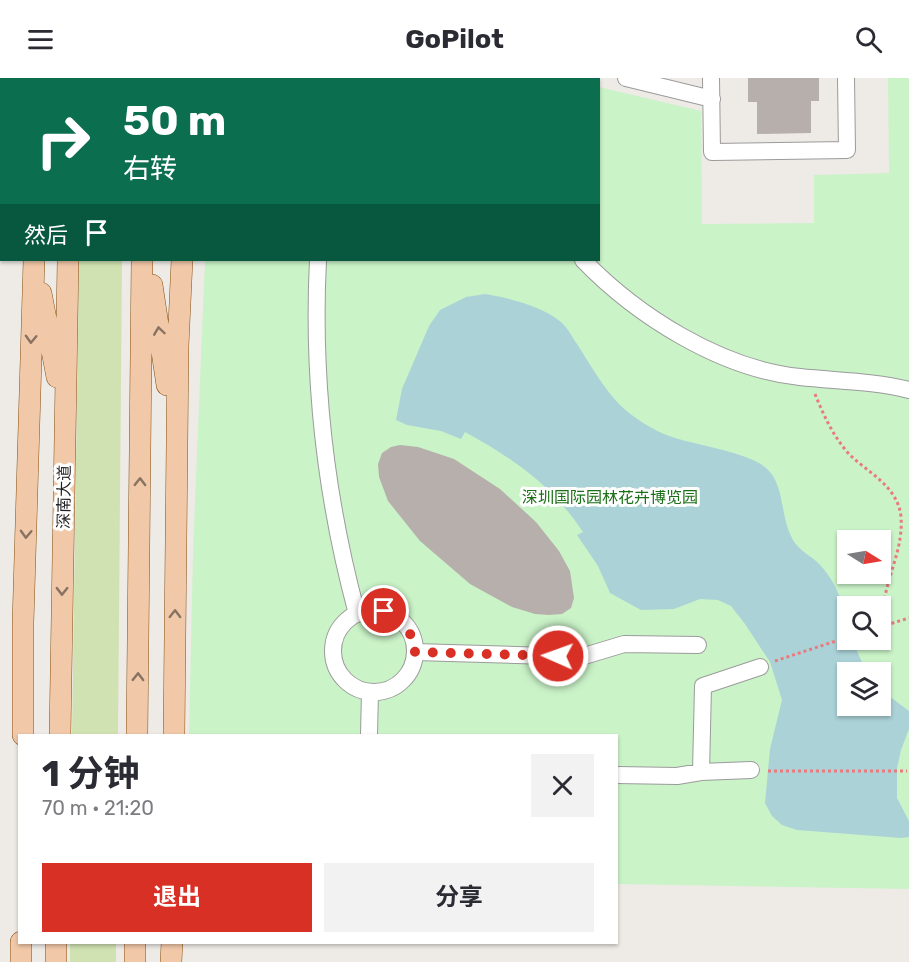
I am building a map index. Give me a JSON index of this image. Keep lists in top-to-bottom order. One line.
{"streets":{"main road":["深南大道"]},"parks":["深圳国际园林花卉博览园"],"north":"right","page":{"header":"GoPilot","turn":["50 m","右转"],"then":"然后","heading":["1 分钟","70 m · 21:20"],"buttons":["退出","分享"]}}
